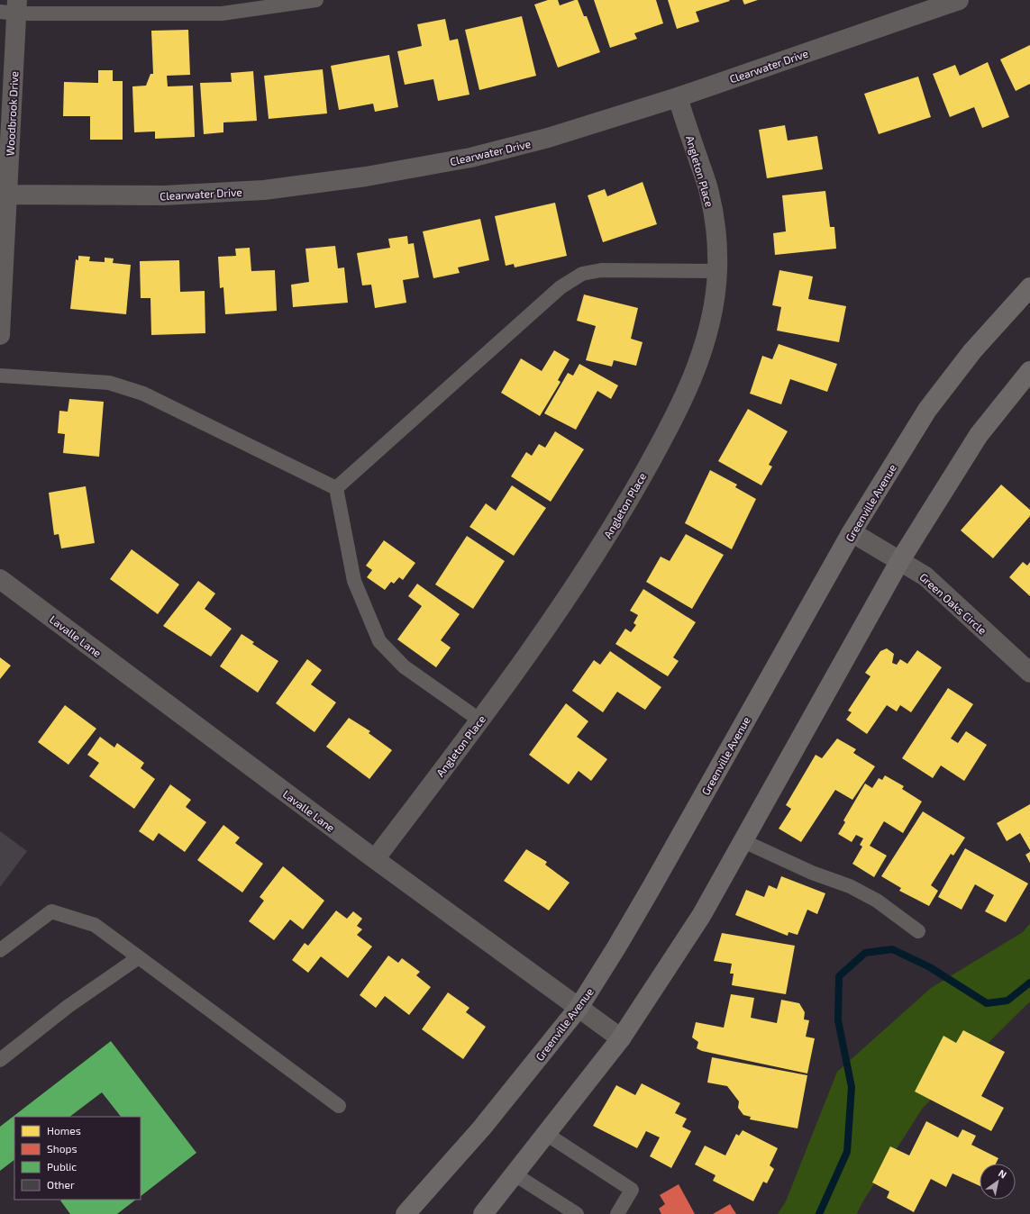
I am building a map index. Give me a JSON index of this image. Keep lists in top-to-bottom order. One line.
{"streets":{"main road":["Greenville Avenue"],"street":["Clearwater Drive","Woodbrook Drive","Angleton Place","Green Oaks Circle","Lavalle Lane"]},"crossings":[["Clearwater Drive","Woodbrook Drive"],["Clearwater Drive","Angleton Place"],["Angleton Place","Lavalle Lane"],["Greenville Avenue","Green Oaks Circle"],["Greenville Avenue","Lavalle Lane"]],"legend":["Homes","Shops","Public","Other"],"north":"top right"}
